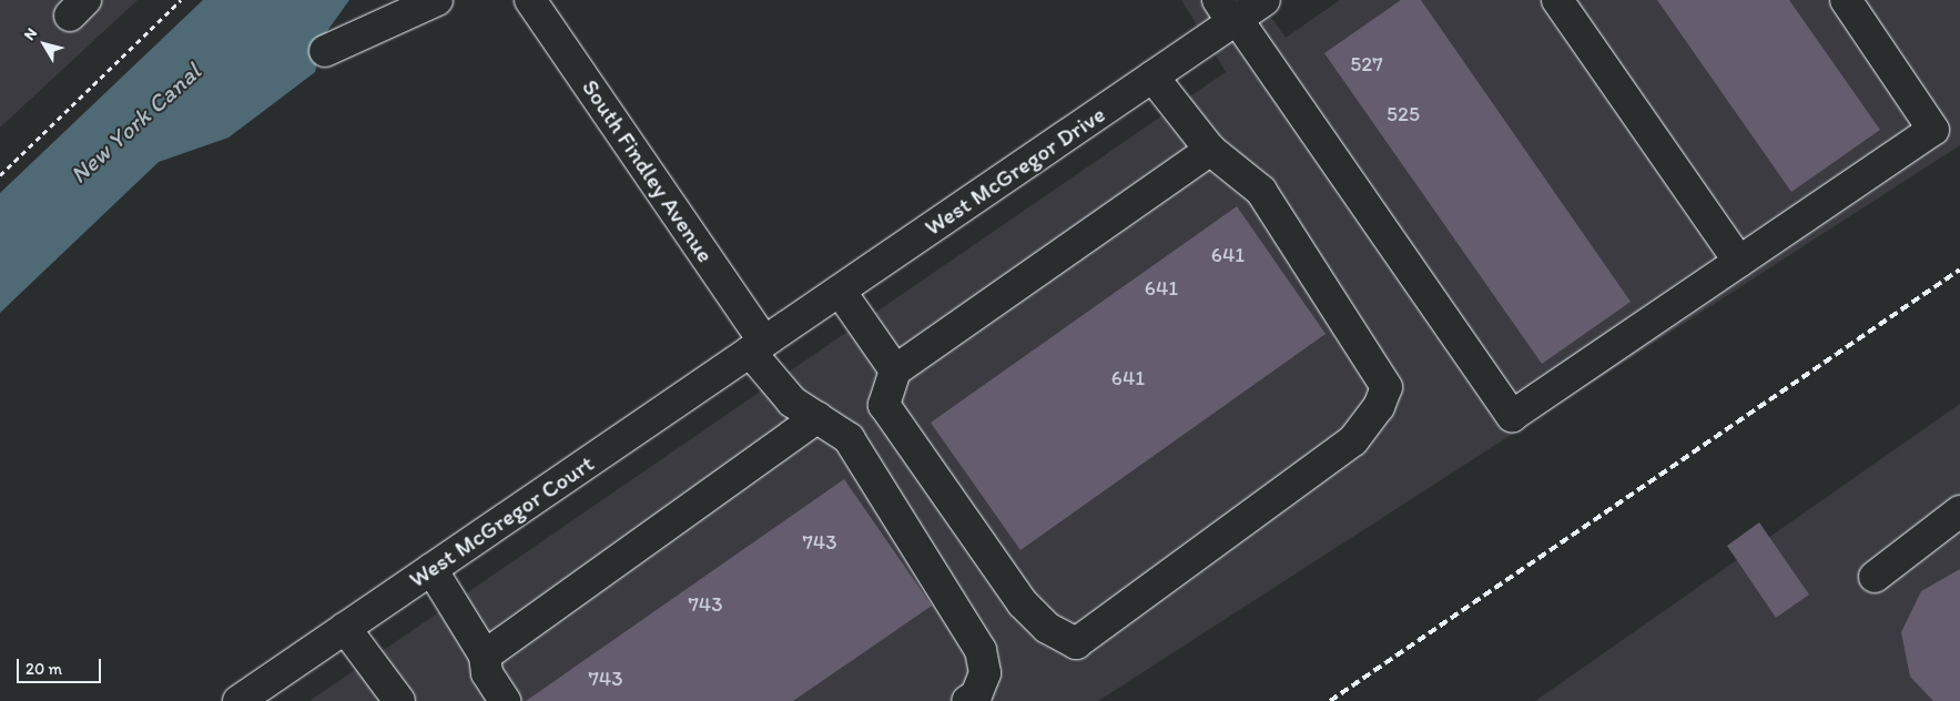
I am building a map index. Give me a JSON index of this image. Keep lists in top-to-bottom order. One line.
{"streets":{"street":["South Findley Avenue","West McGregor Drive","West McGregor Court"]},"crossings":[["South Findley Avenue","West McGregor Drive"],["South Findley Avenue","West McGregor Court"],["West McGregor Drive","West McGregor Court"]],"water":["New York Canal"],"house_numbers":["527","525","641","641","641","743","743","743"],"scale_bar":"20 m","north":"top left"}
